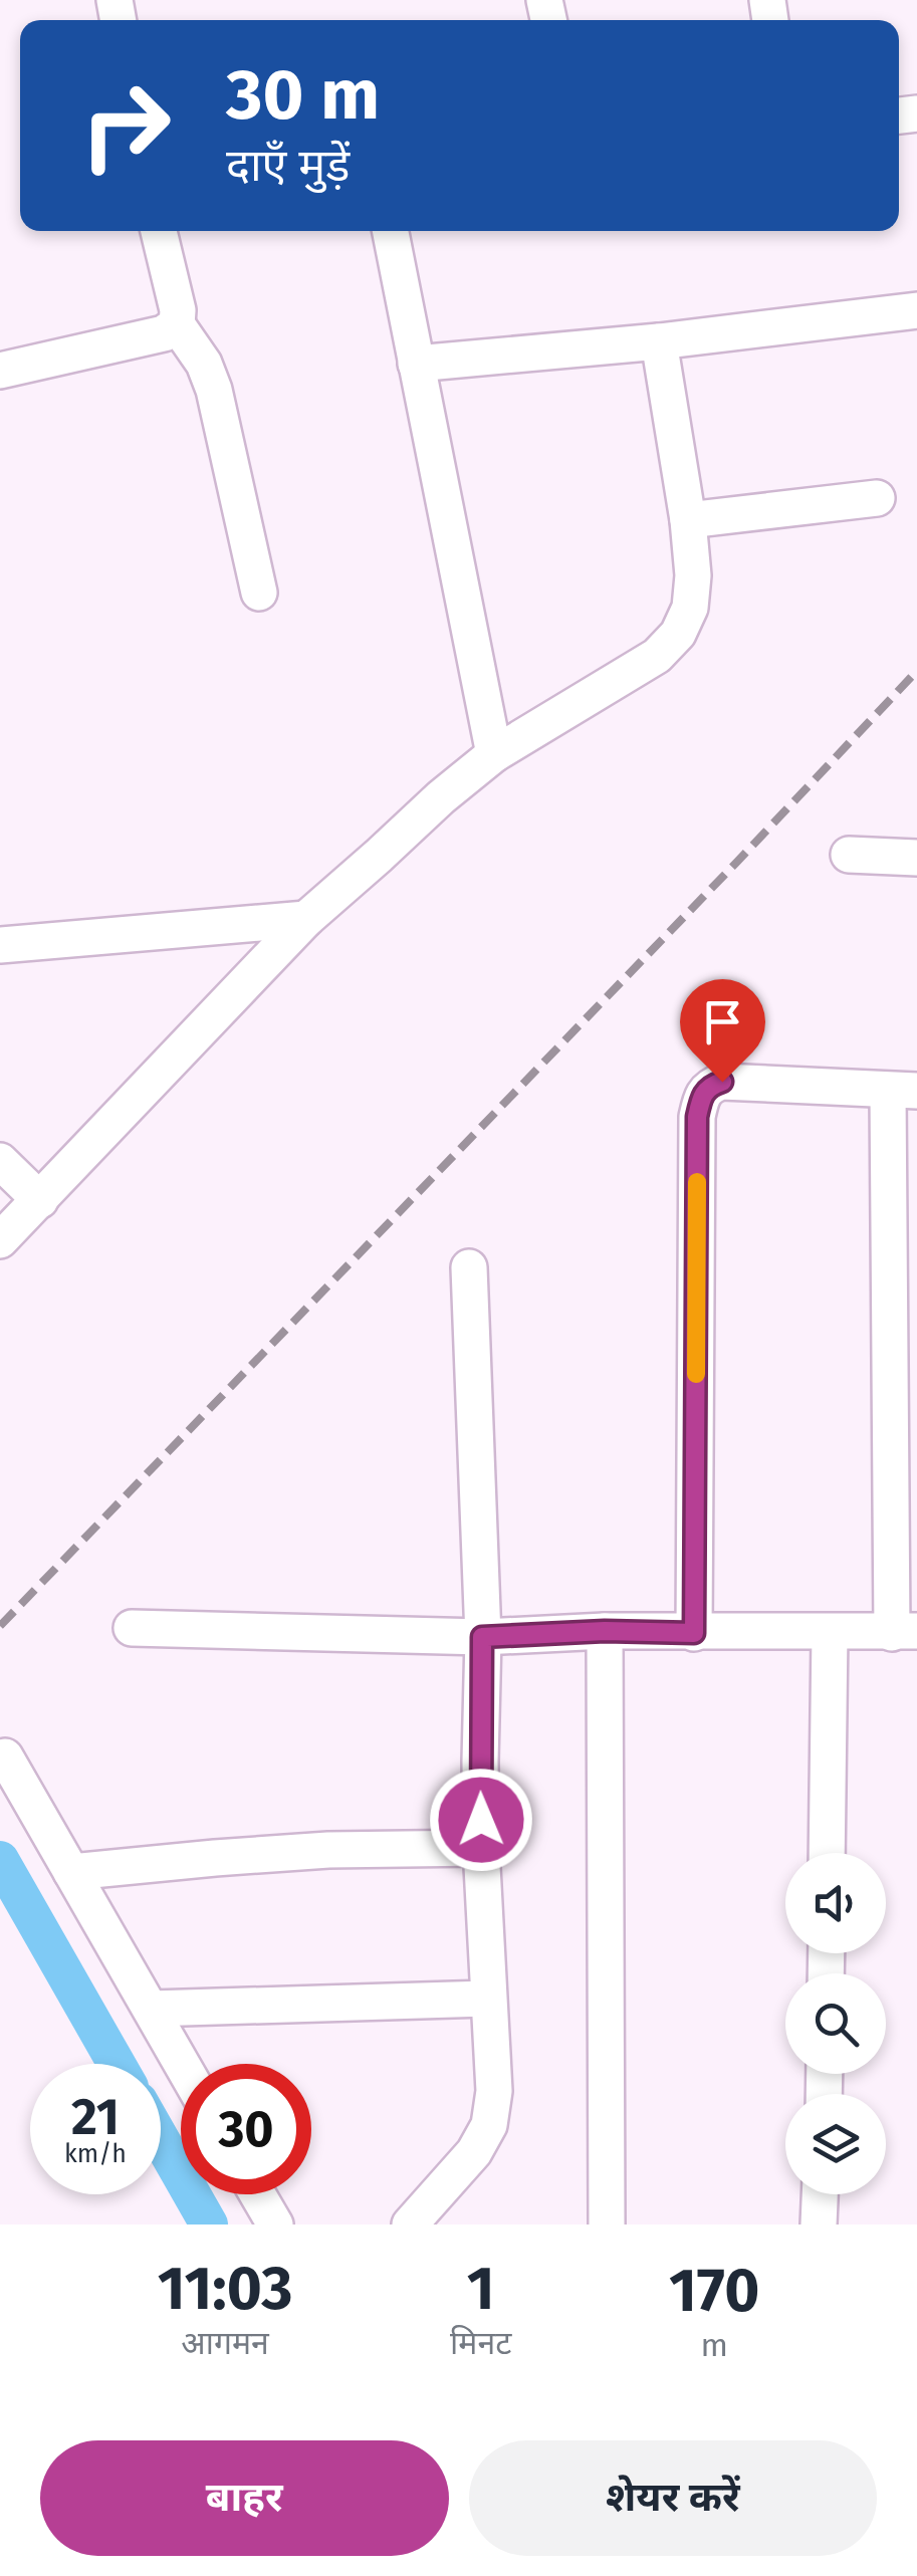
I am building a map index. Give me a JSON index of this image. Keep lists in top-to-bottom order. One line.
{"page":{"turn":["30 m","दाएँ मुड़ें"],"speed":"21 km/h","limit":"30","eta":["11:03","आगमन","1","मिनट","170","m"],"buttons":["बाहर","शेयर करें"]}}
